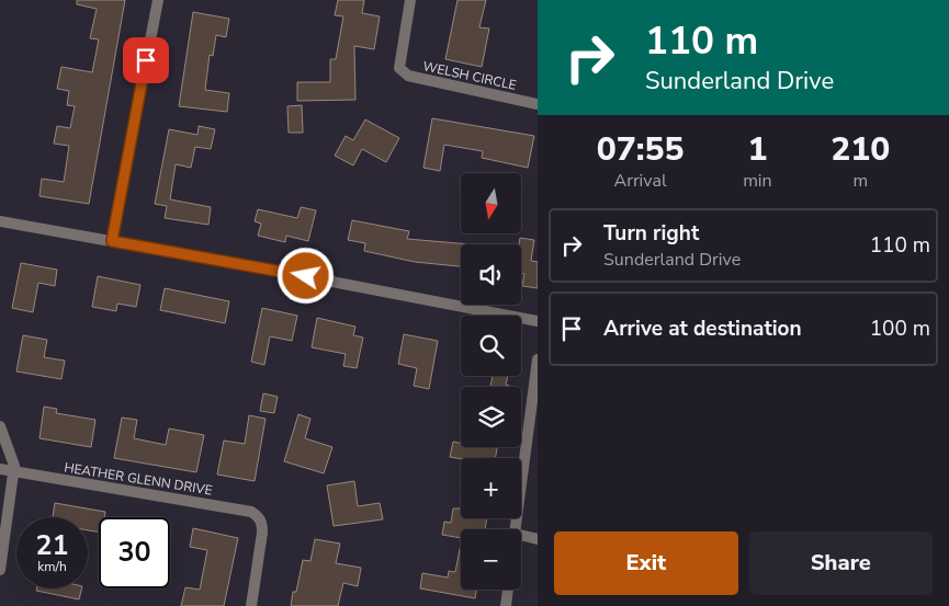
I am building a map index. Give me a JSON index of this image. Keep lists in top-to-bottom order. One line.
{"streets":{"street":["WELSH CIRCLE","HEATHER GLENN DRIVE"]},"north":"bottom","page":{"turn":["110 m","Sunderland Drive"],"eta":["07:55","Arrival","1","min","210","m"],"map_buttons":["+","−"],"list":[{"name":"Turn right","note":"Sunderland Drive","value":"110 m"},{"name":"Arrive at destination","value":"100 m"}],"speed":"21 km/h","limit":"30","buttons":["Exit","Share"]}}
